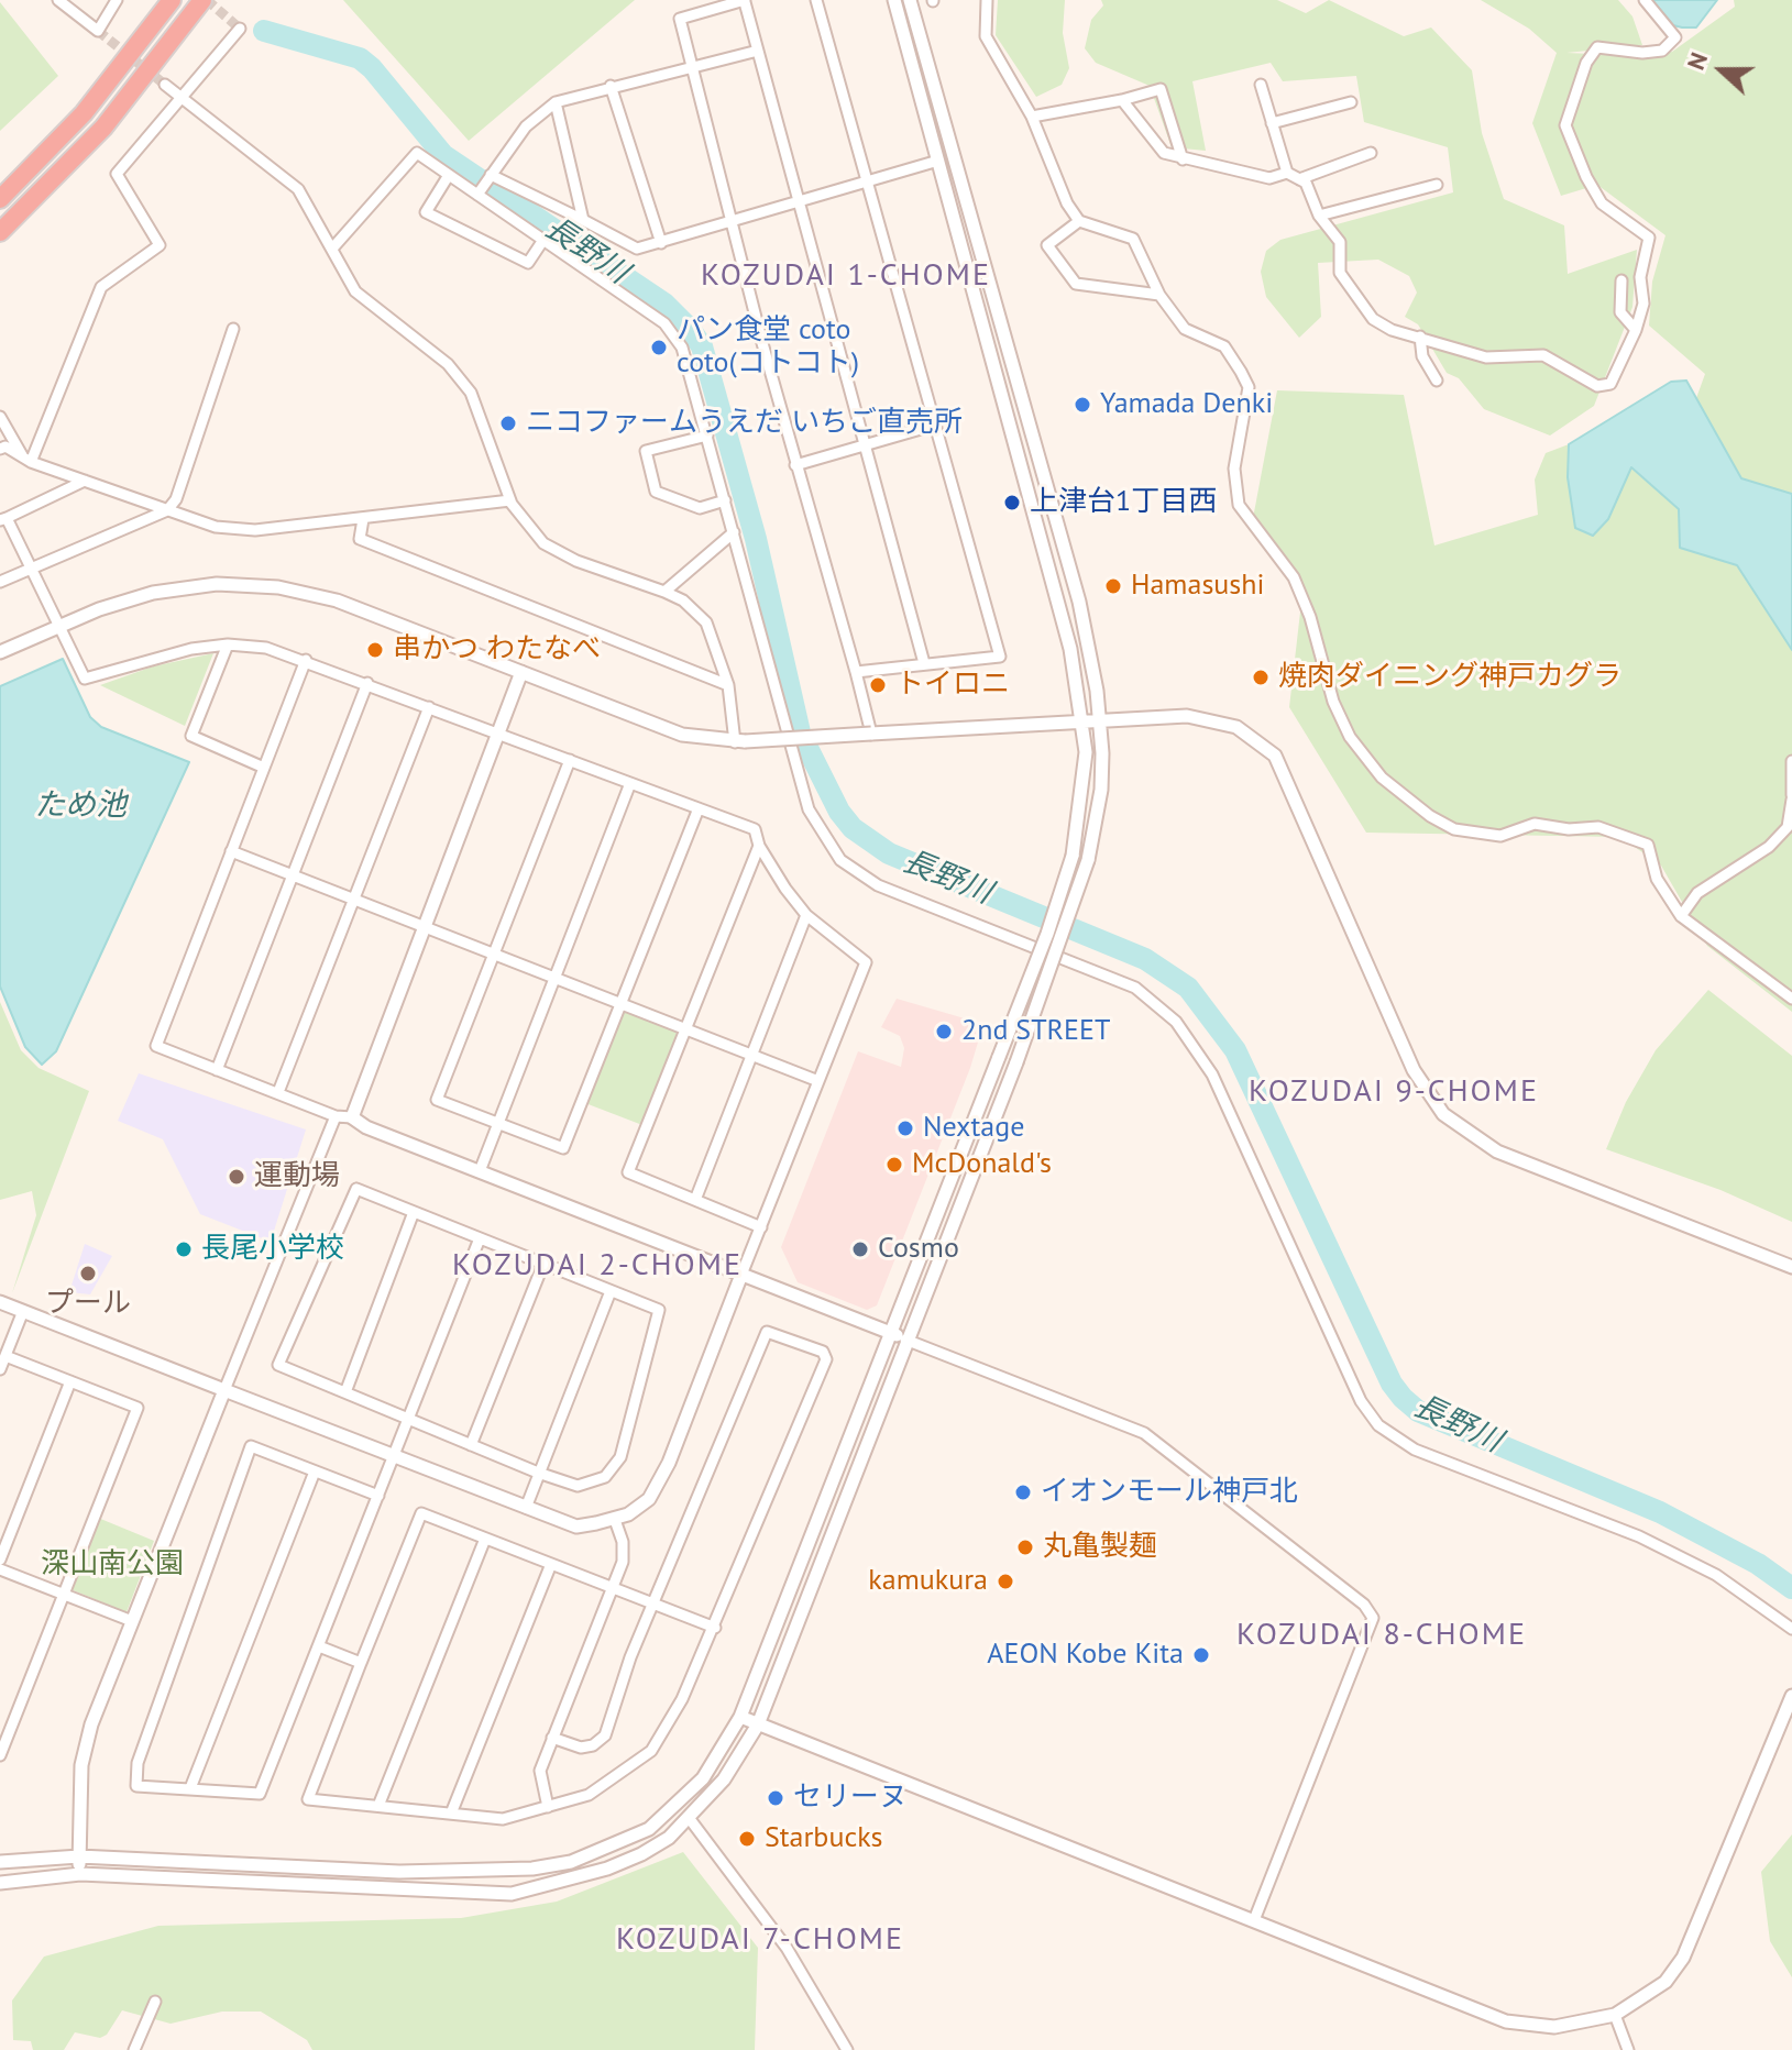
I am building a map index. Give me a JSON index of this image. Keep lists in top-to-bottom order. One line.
{"districts":["KOZUDAI 1-CHOME","KOZUDAI 9-CHOME","KOZUDAI 2-CHOME","KOZUDAI 8-CHOME","KOZUDAI 7-CHOME"],"water":["長野川","ため池"],"parks":["深山南公園"],"places":["パン食堂 coto coto(コトコト)","Yamada Denki","ニコファームうえだ いちご直売所","上津台1丁目西","Hamasushi","串かつ わたなべ","焼肉ダイニング神戸カグラ","トイロニ","2nd STREET","Nextage","McDonald's","運動場","長尾小学校","Cosmo","プール","イオンモール神戸北","丸亀製麺","kamukura","AEON Kobe Kita","セリーヌ","Starbucks"],"north":"left"}
